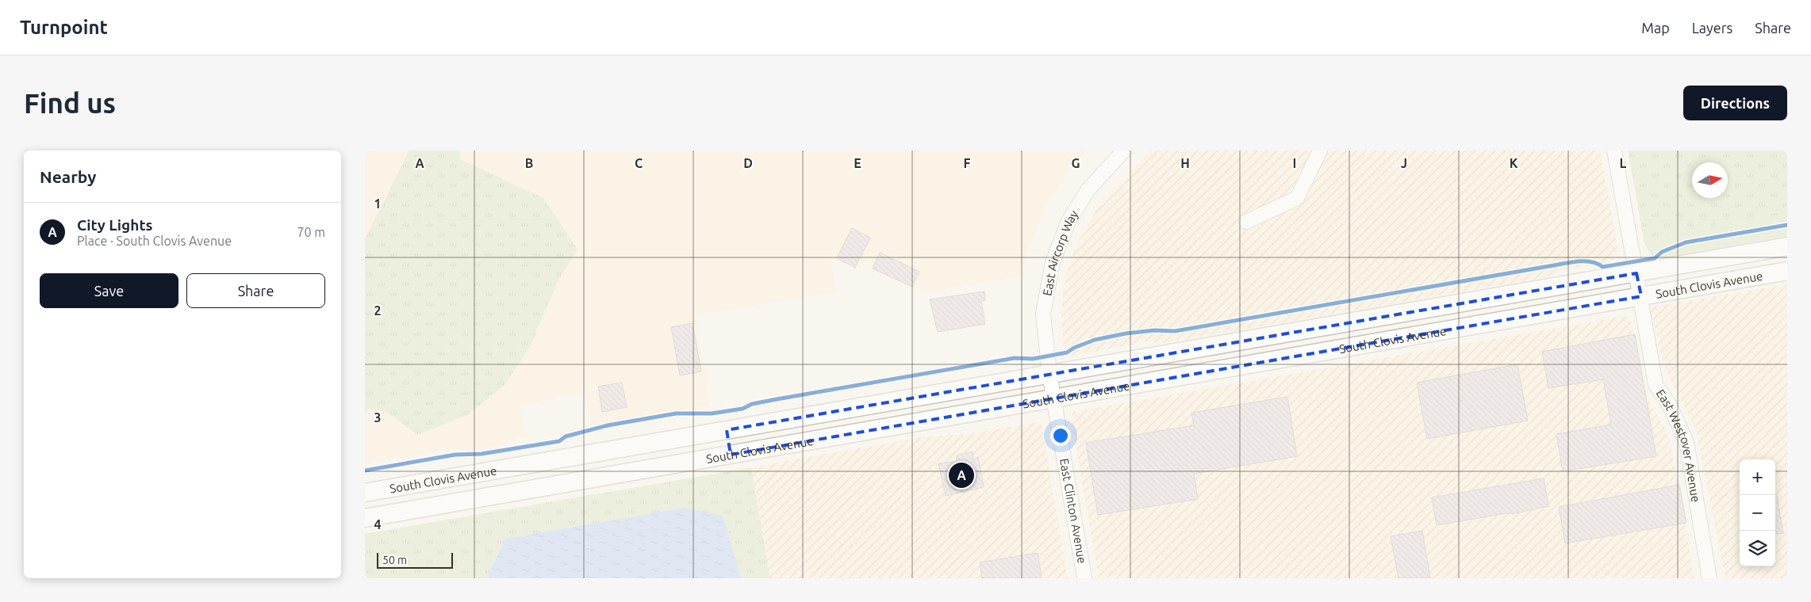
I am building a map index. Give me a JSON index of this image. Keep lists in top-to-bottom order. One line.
{"streets":{"main road":["South Clovis Avenue"],"street":["East Aircorp Way","East Westover Avenue","East Clinton Avenue"]},"crossings":[["East Aircorp Way","South Clovis Avenue"],["East Aircorp Way","East Clinton Avenue"],["South Clovis Avenue","East Westover Avenue"],["South Clovis Avenue","East Clinton Avenue"]],"scale_bar":"50 m","north":"right","page":{"header":"Turnpoint","nav":["Map","Layers","Share"],"buttons":["Directions",["Save","Share"]],"title":"Find us","heading":"Nearby","list":[{"mark":"A","name":"City Lights","note":"Place · South Clovis Avenue","value":"70 m"}],"map_buttons":["+","−"],"pins":"A","scale":"50 m"},"grid":{"columns":["A","B","C","D","E","F","G","H","I","J","K","L"],"rows":["1","2","3","4"]}}
